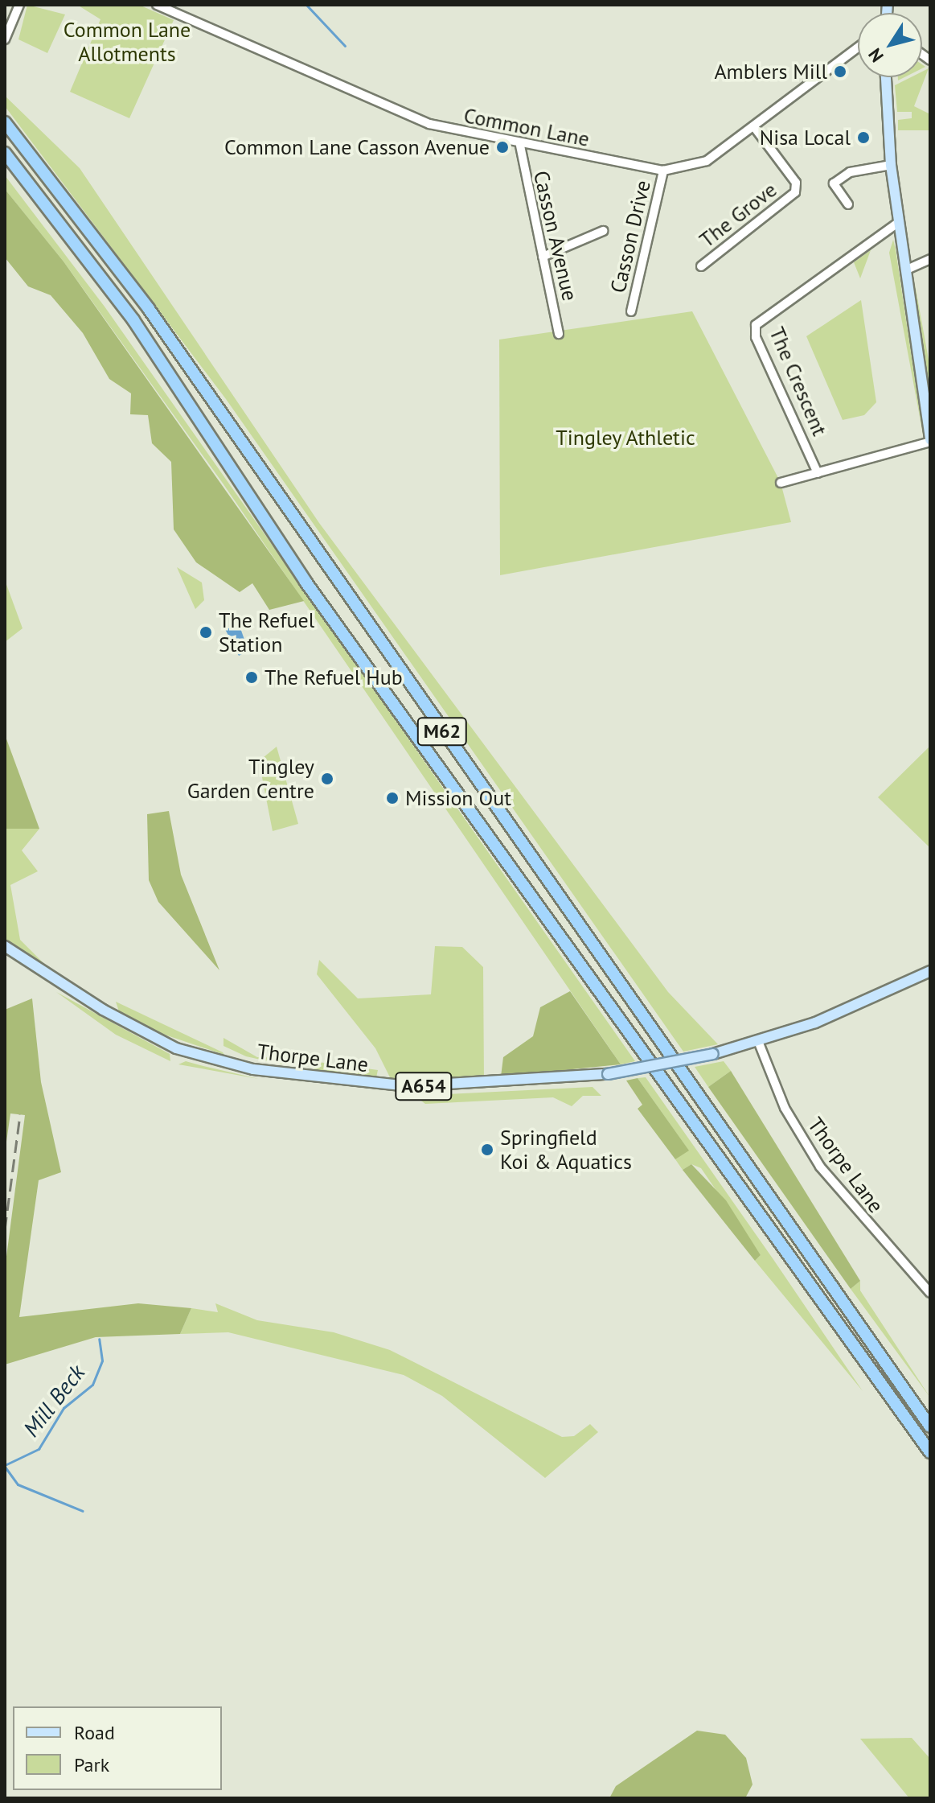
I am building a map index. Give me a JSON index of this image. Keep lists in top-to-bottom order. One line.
{"streets":{"highway":["M62"],"main road":["Thorpe Lane","A654"],"street":["Common Lane","The Grove","Casson Avenue","Casson Drive","The Crescent"]},"crossings":[["Common Lane","The Grove"],["Common Lane","Casson Avenue"],["Common Lane","Casson Drive"]],"water":["Mill Beck"],"parks":["Common Lane Allotments","Tingley Athletic"],"places":["Amblers Mill","Nisa Local","Common Lane Casson Avenue","The Refuel Station","The Refuel Hub","Tingley Garden Centre","Mission Out","Springfield Koi & Aquatics"],"legend":["Road","Park"],"north":"bottom left"}
